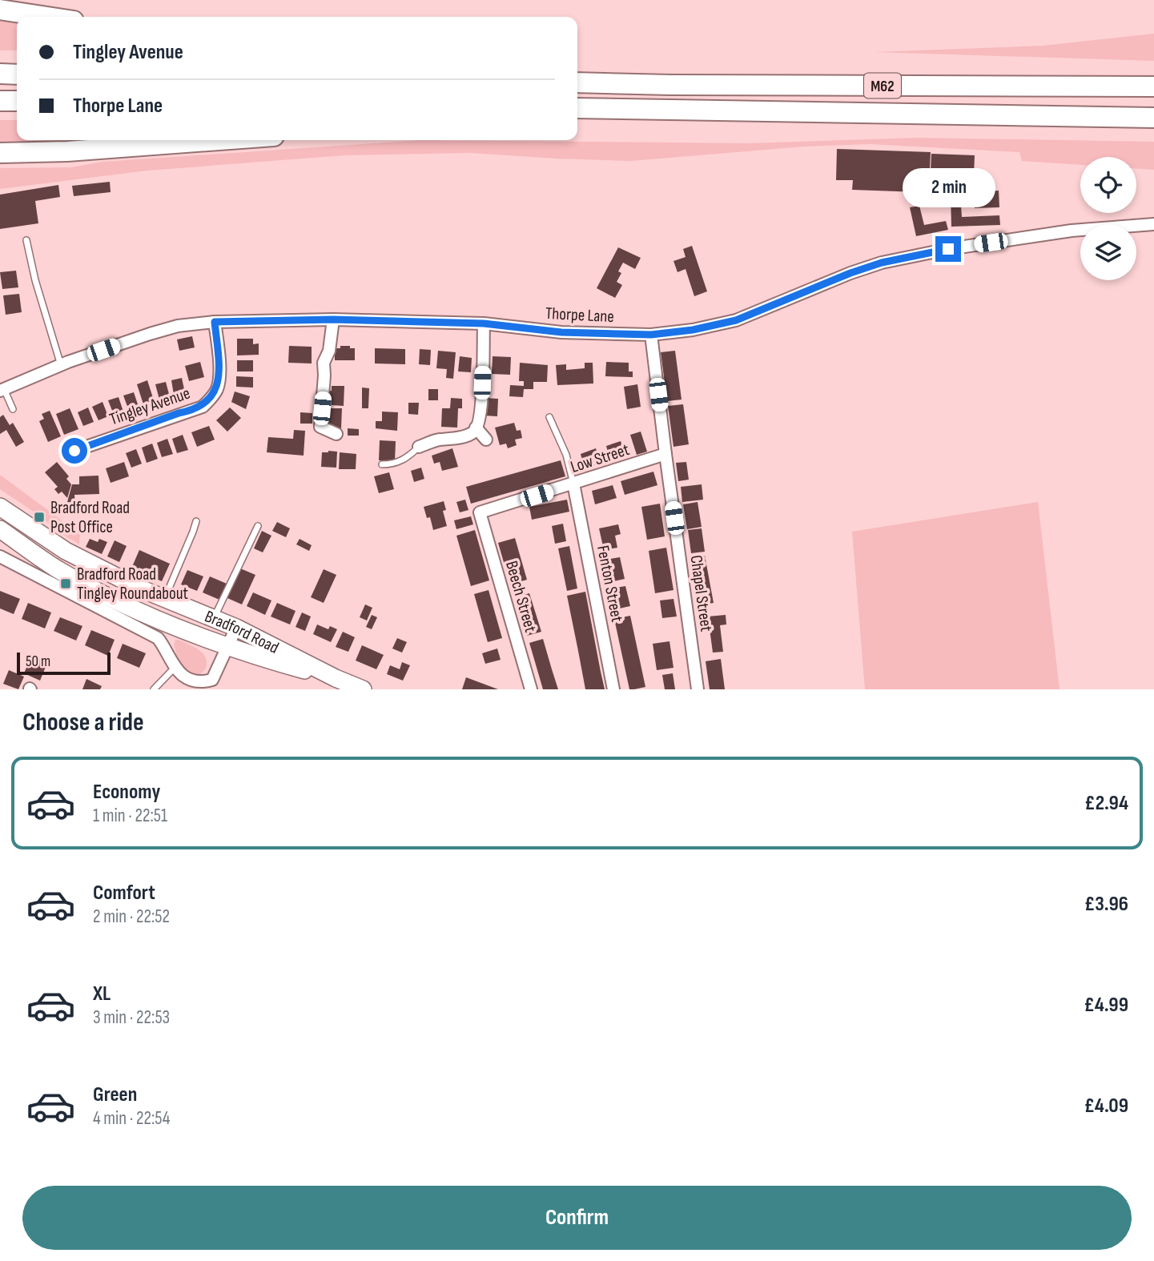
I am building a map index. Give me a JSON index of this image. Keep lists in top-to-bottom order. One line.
{"streets":{"highway":["M62"],"main road":["Bradford Road"],"street":["Thorpe Lane","Tingley Avenue","Low Street","Fenton Street","Chapel Street","Beech Street"]},"crossings":[["Thorpe Lane","Tingley Avenue"],["Thorpe Lane","Chapel Street"],["Low Street","Fenton Street"],["Low Street","Chapel Street"],["Low Street","Beech Street"]],"places":{"transit":["Bradford Road Post Office","Bradford Road Tingley Roundabout"]},"scale_bar":"50 m","page":{"banner":["Tingley Avenue","Thorpe Lane"],"bubble":"2 min","scale":"50 m","heading":"Choose a ride","list":[{"name":"Economy","note":"1 min · 22:51","value":"£2.94"},{"name":"Comfort","note":"2 min · 22:52","value":"£3.96"},{"name":"XL","note":"3 min · 22:53","value":"£4.99"},{"name":"Green","note":"4 min · 22:54","value":"£4.09"}],"buttons":"Confirm"}}
